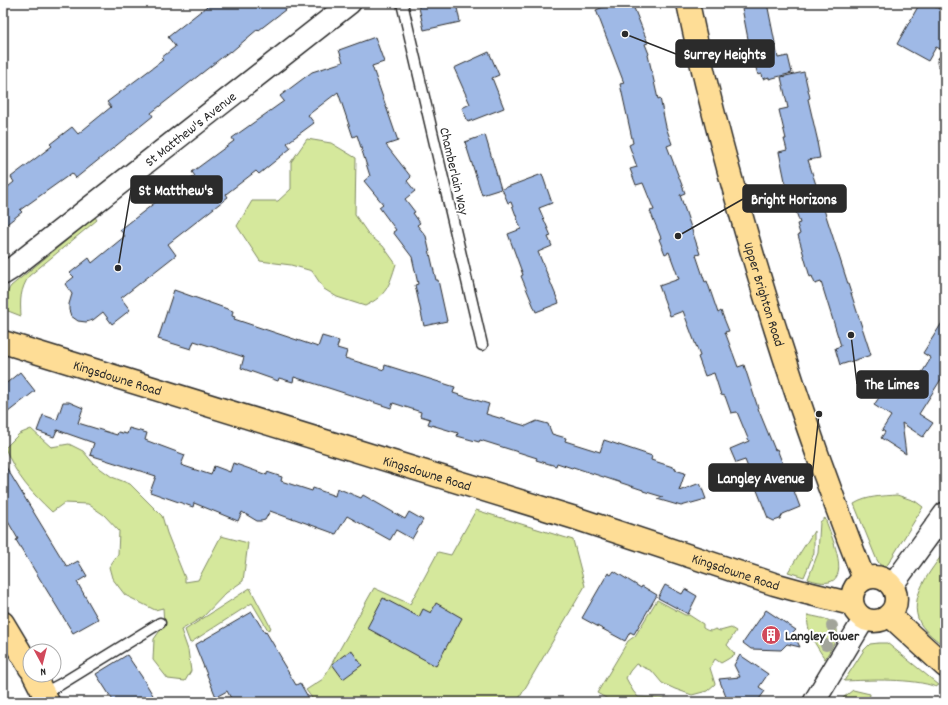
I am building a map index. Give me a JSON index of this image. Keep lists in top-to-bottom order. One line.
{"streets":{"main road":["Upper Brighton Road","Kingsdowne Road"],"street":["St Matthew's Avenue"],"lane":["Chamberlain Way"]},"crossings":[["Upper Brighton Road","Kingsdowne Road"]],"places":{"other":["Surrey Heights","Bright Horizons","St Matthew's","The Limes","Langley Avenue"],"building":["Langley Tower"]},"north":"bottom"}
